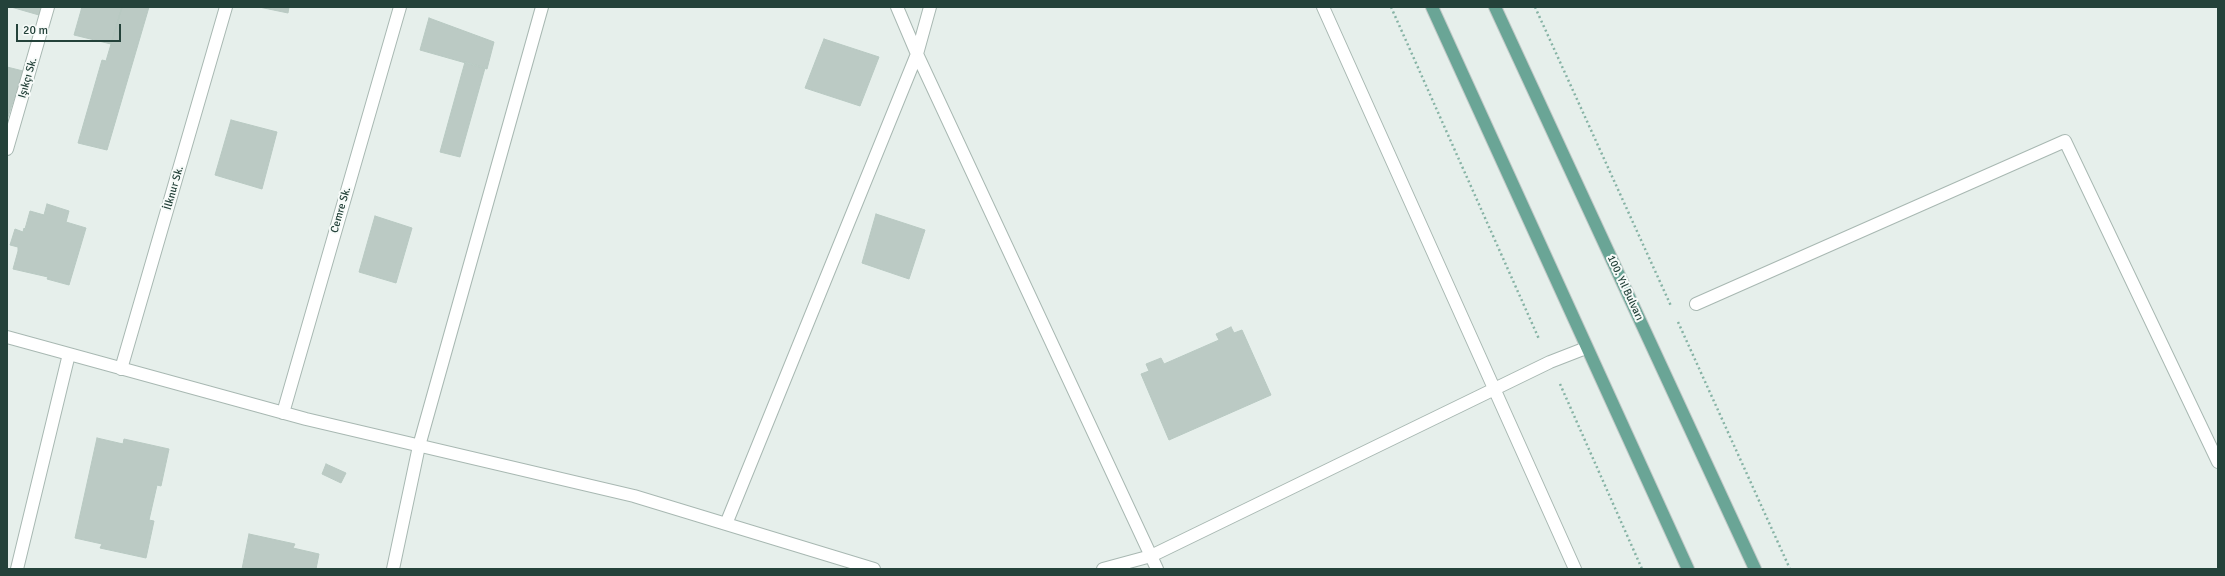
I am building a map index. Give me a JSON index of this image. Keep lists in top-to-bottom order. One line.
{"streets":{"main road":["100. Yıl Bulvarı"],"street":["Işıkçı Sk.","İlknur Sk.","Cemre Sk."]},"scale_bar":"20 m"}
